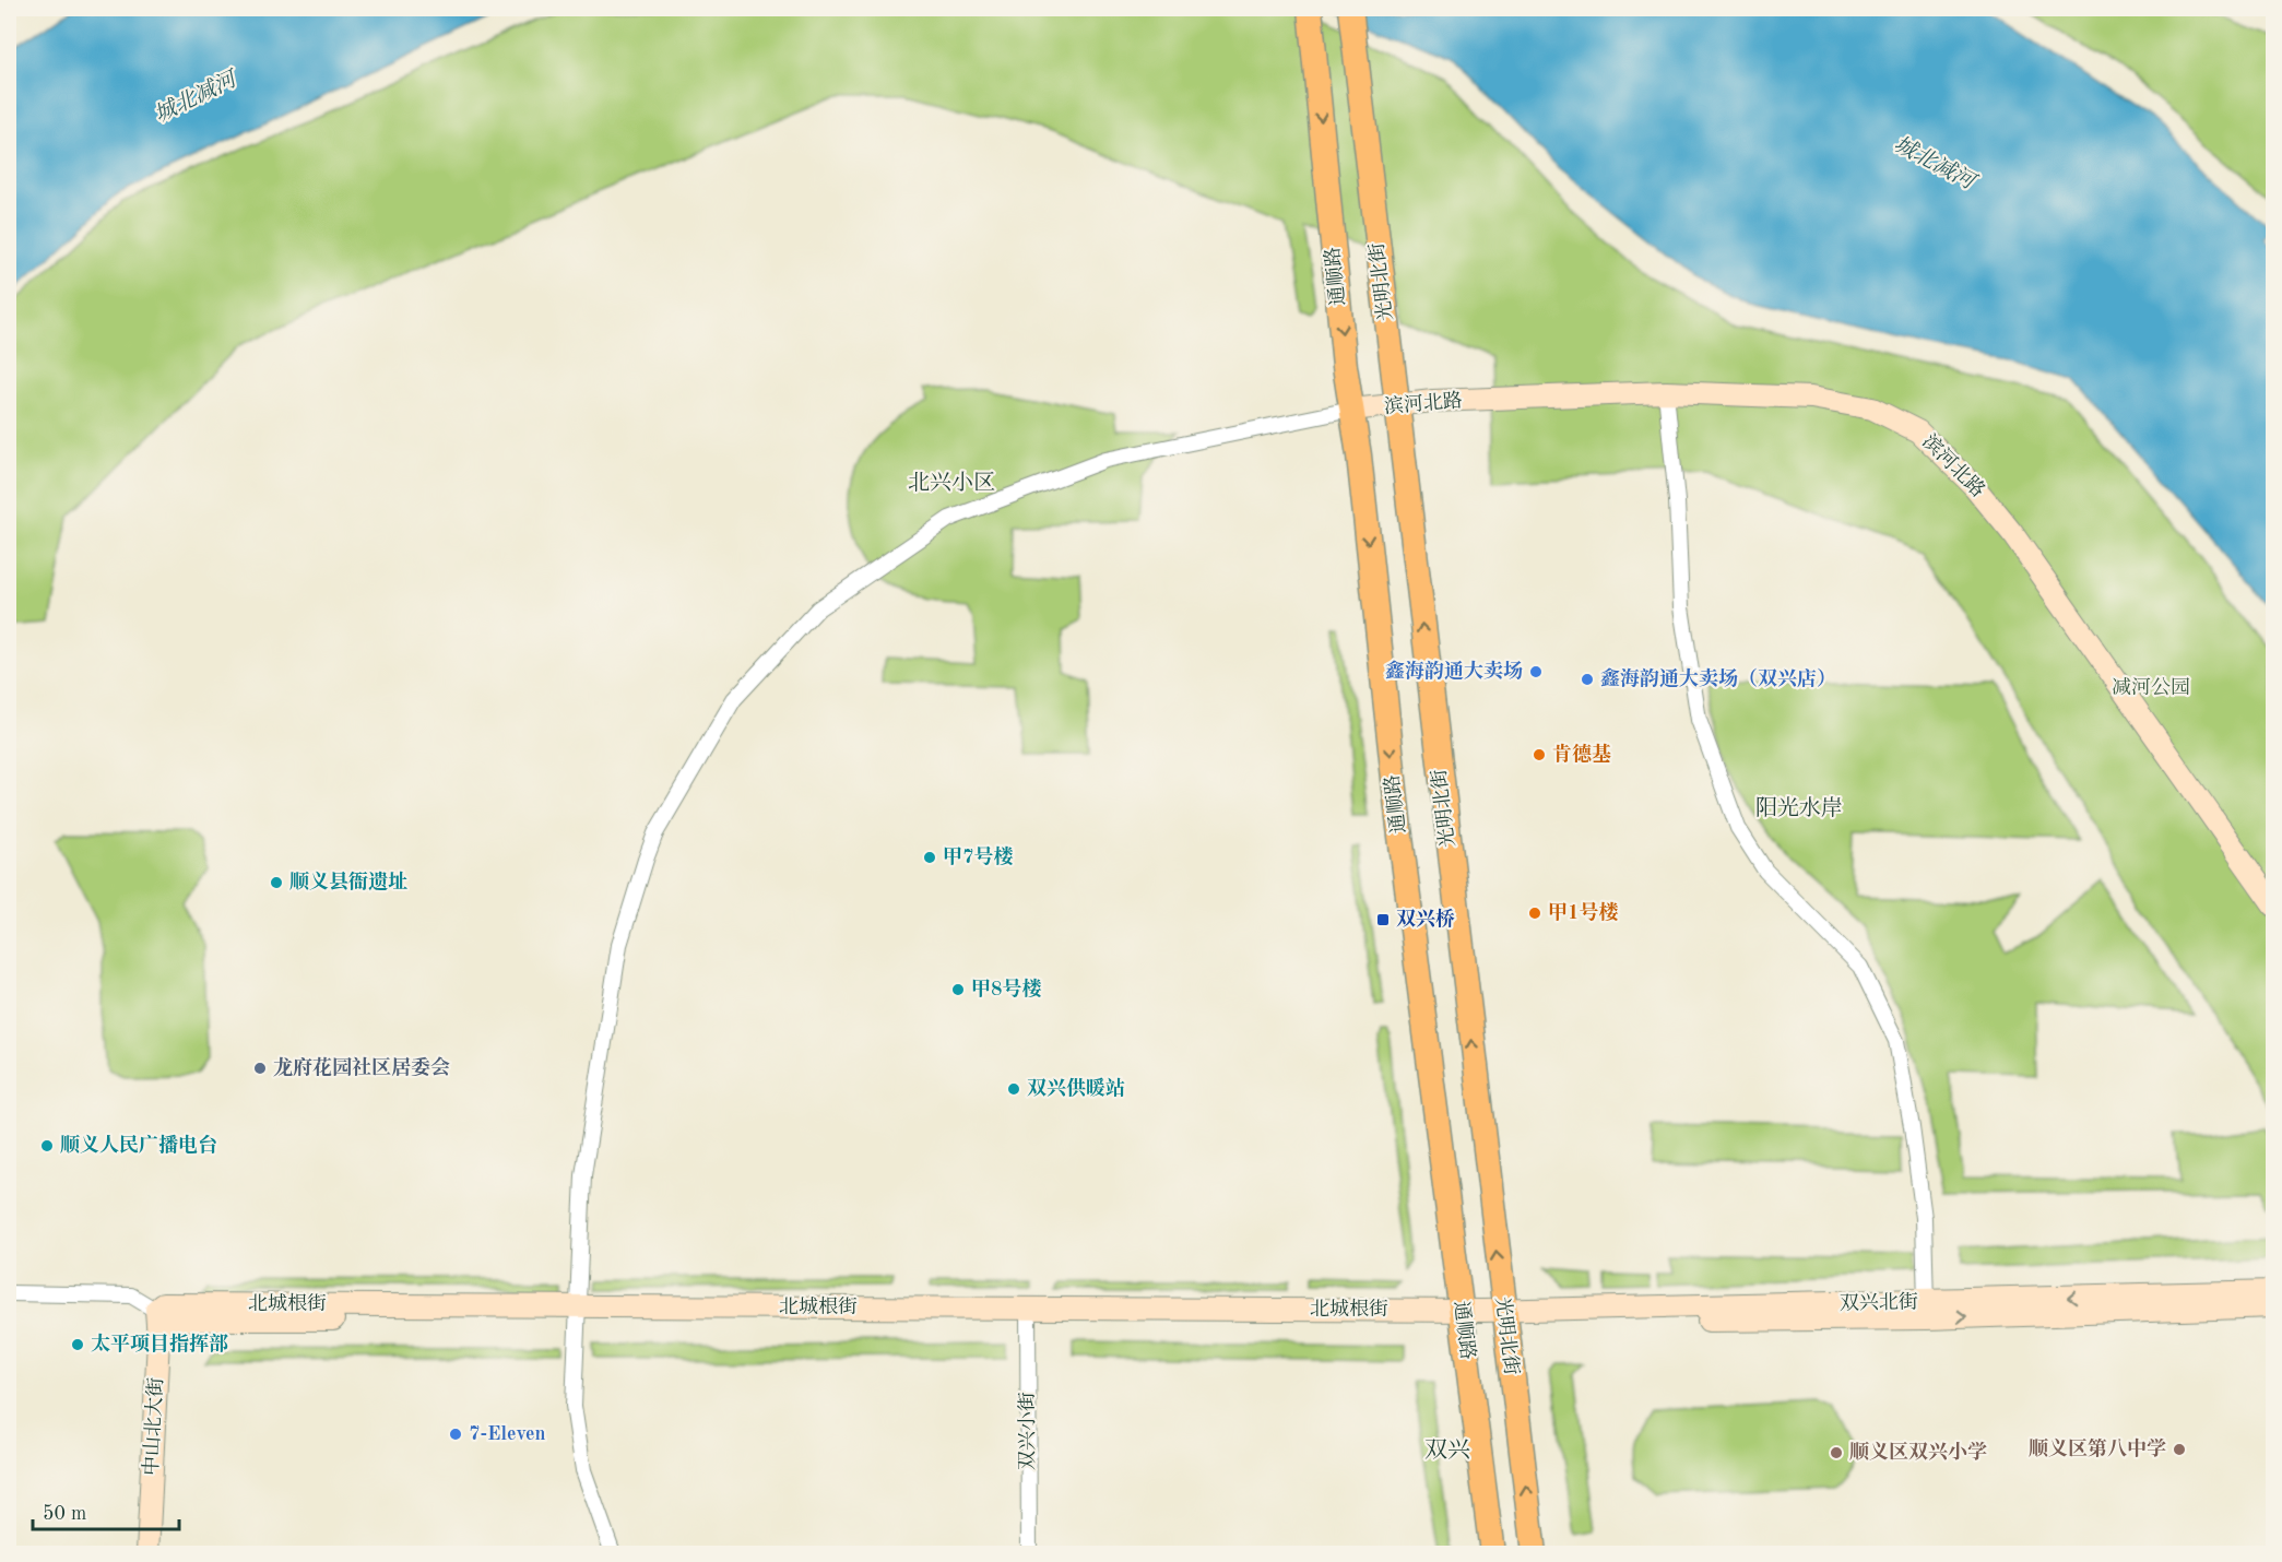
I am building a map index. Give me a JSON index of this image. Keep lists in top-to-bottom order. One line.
{"streets":{"main road":["通顺路","光明北街"],"street":["滨河北路","双兴北街","北城根街","中山北大街","双兴小街"]},"crossings":[["通顺路","光明北街"],["通顺路","滨河北路"],["通顺路","双兴北街"],["通顺路","北城根街"],["光明北街","滨河北路"],["光明北街","双兴北街"],["光明北街","北城根街"],["双兴北街","北城根街"],["北城根街","中山北大街"],["北城根街","双兴小街"]],"one_way":["通顺路","光明北街"],"districts":["北兴小区","阳光水岸","双兴"],"water":["城北减河"],"parks":["减河公园"],"places":{"other":["鑫海韵通大卖场","鑫海韵通大卖场（双兴店）","肯德基","甲7号楼","顺义县衙遗址","甲1号楼","甲8号楼","龙府花园社区居委会","双兴供暖站","顺义人民广播电台","太平项目指挥部","7-Eleven","顺义区第八中学","顺义区双兴小学"],"transit":["双兴桥"]},"scale_bar":"50 m"}
